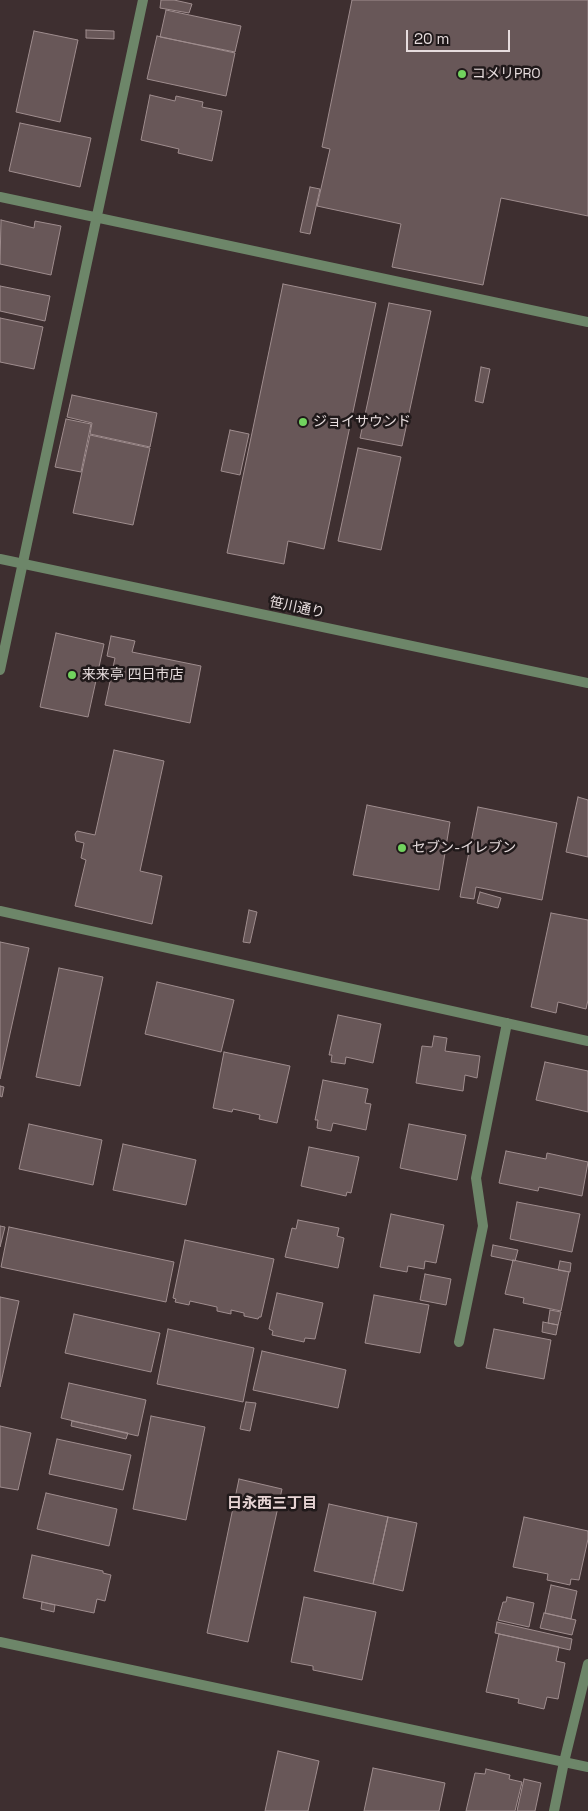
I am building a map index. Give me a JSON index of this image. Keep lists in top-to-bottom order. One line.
{"streets":{"street":["笹川通り"]},"districts":["日永西三丁目"],"places":["コメリPRO","ジョイサウンド","来来亭 四日市店","セブン-イレブン"],"scale_bar":"20 m"}
